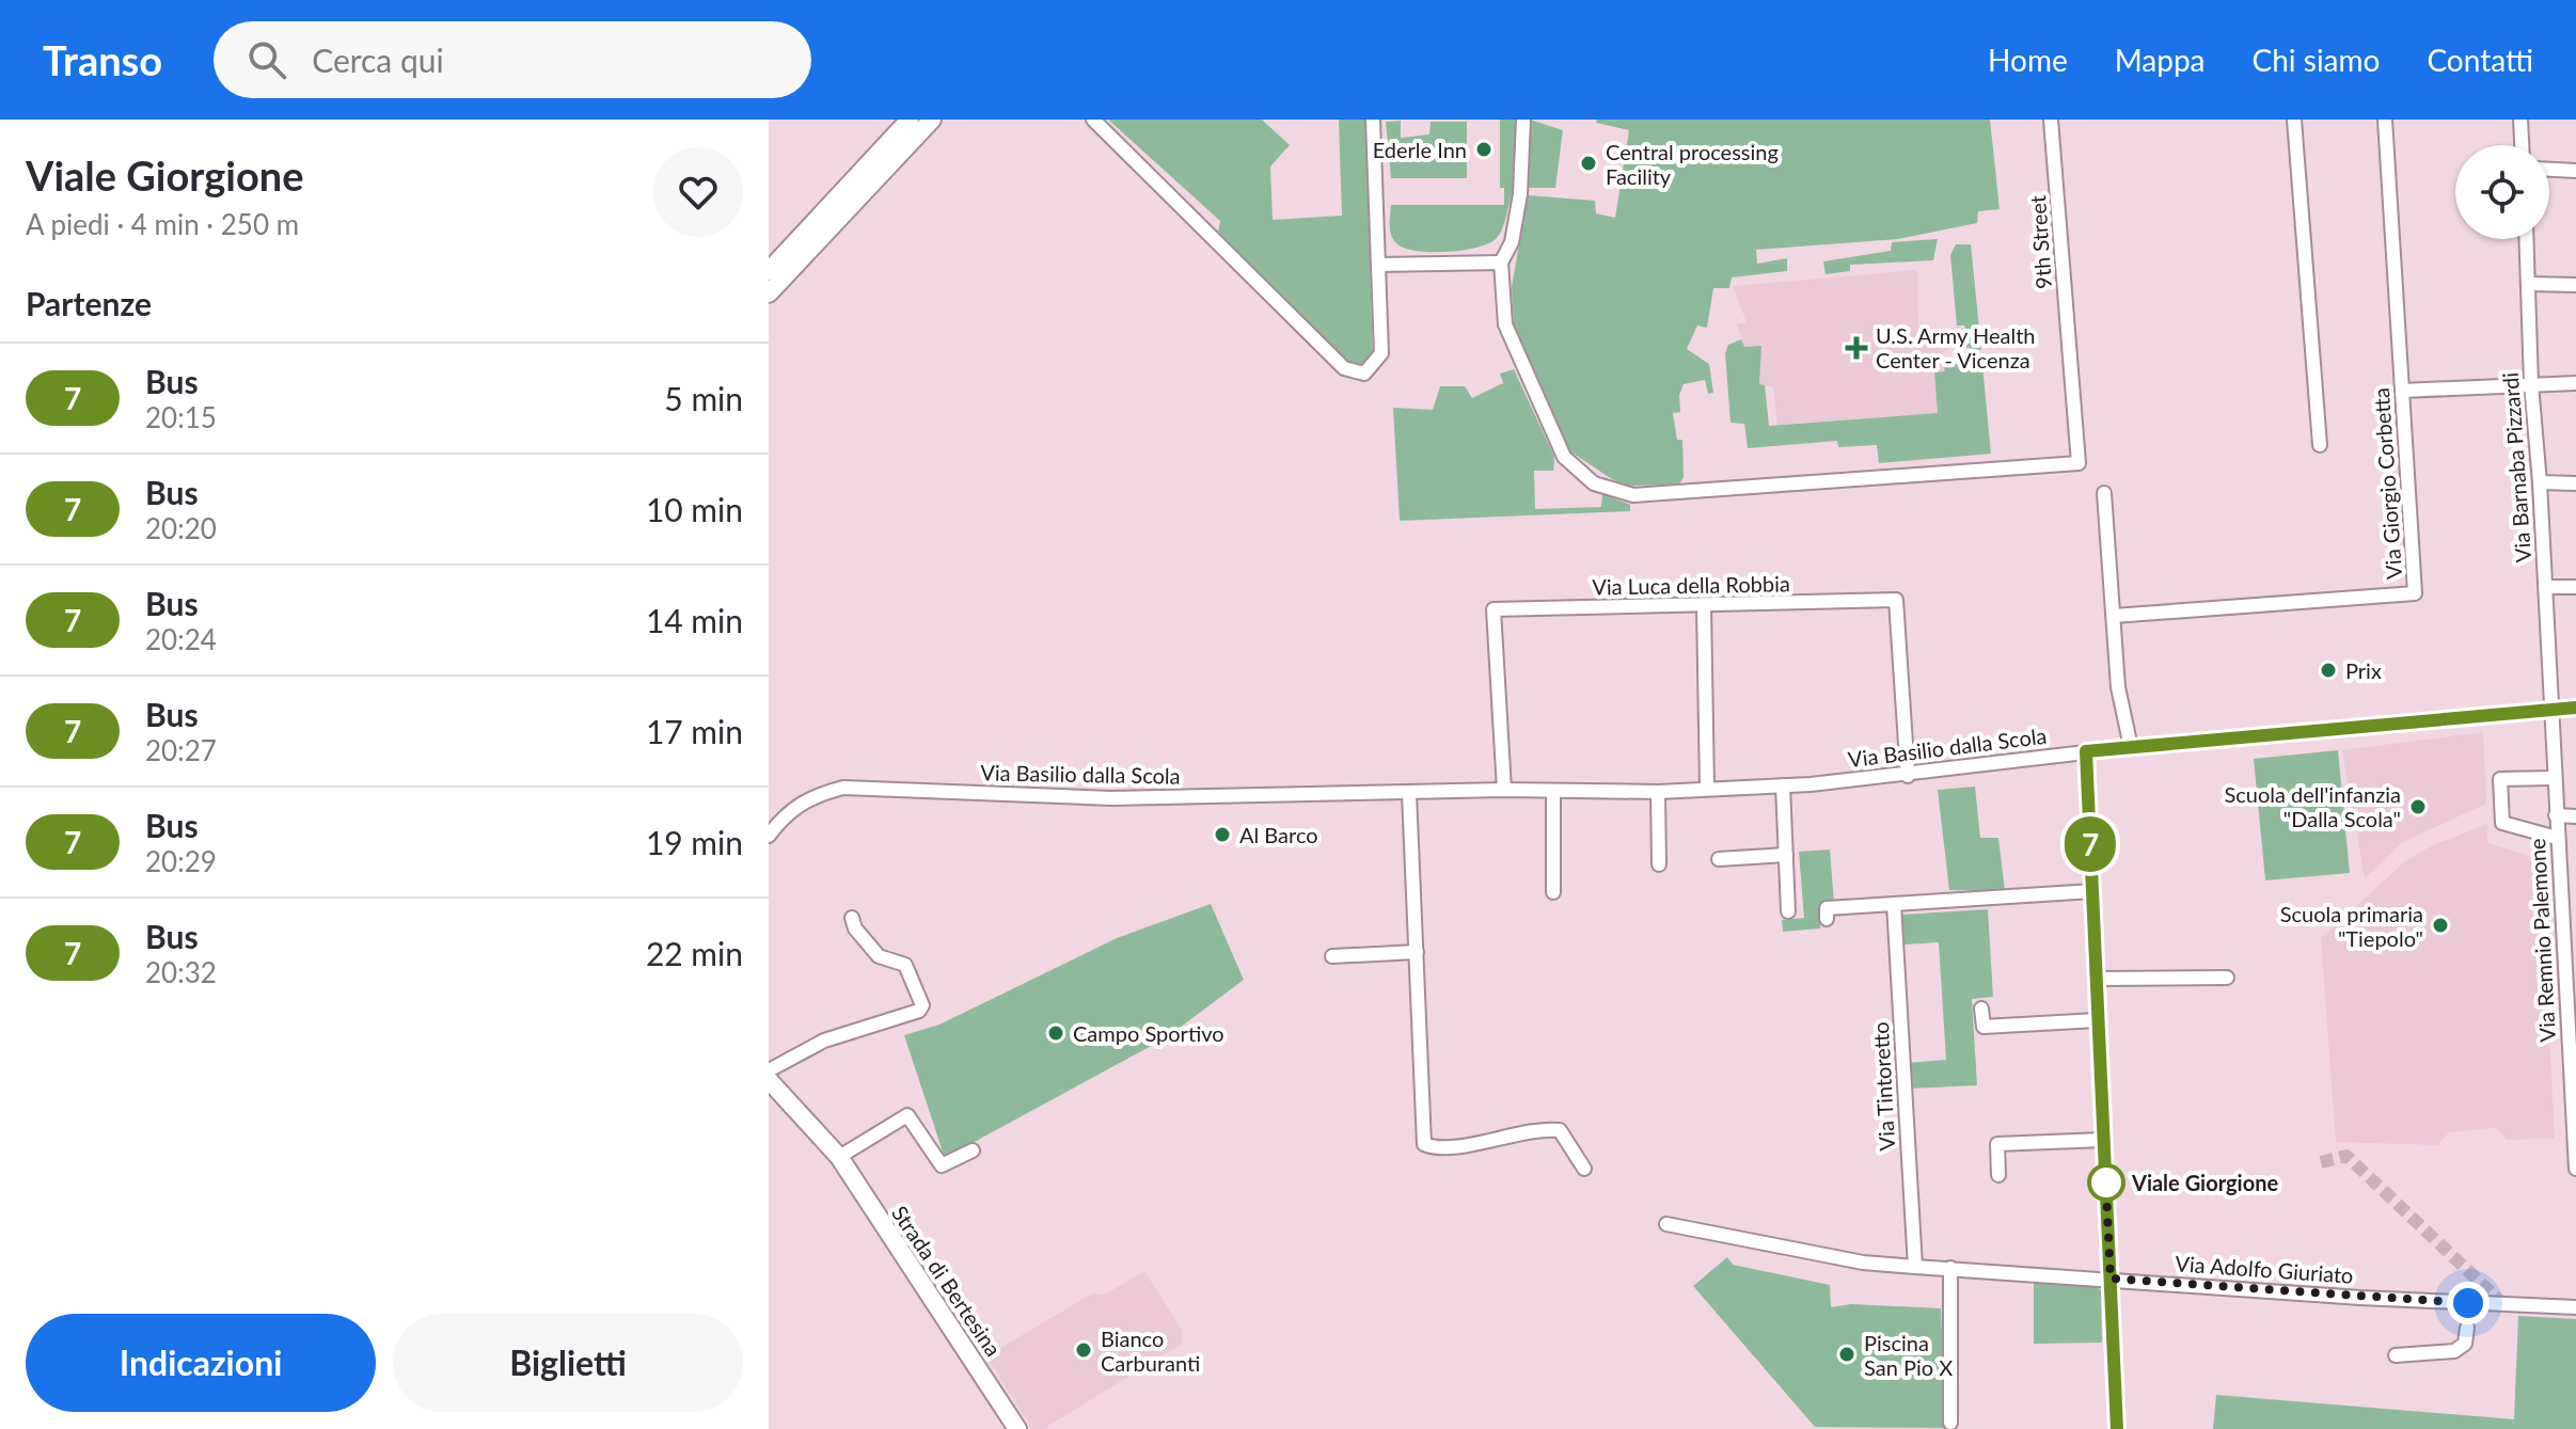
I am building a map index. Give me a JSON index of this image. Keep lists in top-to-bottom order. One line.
{"streets":{"main road":["Strada di Bertesina"],"street":["9th Street","Via Barnaba Pizzardi","Via Giorgio Corbetta","Via Luca della Robbia","Via Basilio dalla Scola","Via Remnio Palemone","Via Tintoretto","Via Adolfo Giuriato"]},"crossings":[["Via Barnaba Pizzardi","Via Basilio dalla Scola"],["Via Barnaba Pizzardi","Via Remnio Palemone"],["Via Luca della Robbia","Via Basilio dalla Scola"],["Via Basilio dalla Scola","Via Remnio Palemone"],["Via Tintoretto","Via Adolfo Giuriato"]],"places":{"other":["Ederle Inn","Central processing Facility","Prix","Scuola dell'infanzia \"Dalla Scola\"","Al Barco","Scuola primaria \"Tiepolo\"","Campo Sportivo","Viale Giorgione","Bianco Carburanti","Piscina San Pio X"],"health":["U.S. Army Health Center - Vicenza"]},"lines":["bus line 7"],"page":{"header":"Transo","search":"Cerca qui","nav":["Home","Mappa","Chi siamo","Contatti"],"heading":[["Viale Giorgione","A piedi · 4 min · 250 m"],"Partenze"],"on_map":"7","list":[{"mark":"7","name":"Bus","note":"20:15","value":"5 min"},{"mark":"7","name":"Bus","note":"20:20","value":"10 min"},{"mark":"7","name":"Bus","note":"20:24","value":"14 min"},{"mark":"7","name":"Bus","note":"20:27","value":"17 min"},{"mark":"7","name":"Bus","note":"20:29","value":"19 min"},{"mark":"7","name":"Bus","note":"20:32","value":"22 min"}],"buttons":["Indicazioni","Biglietti"]}}
